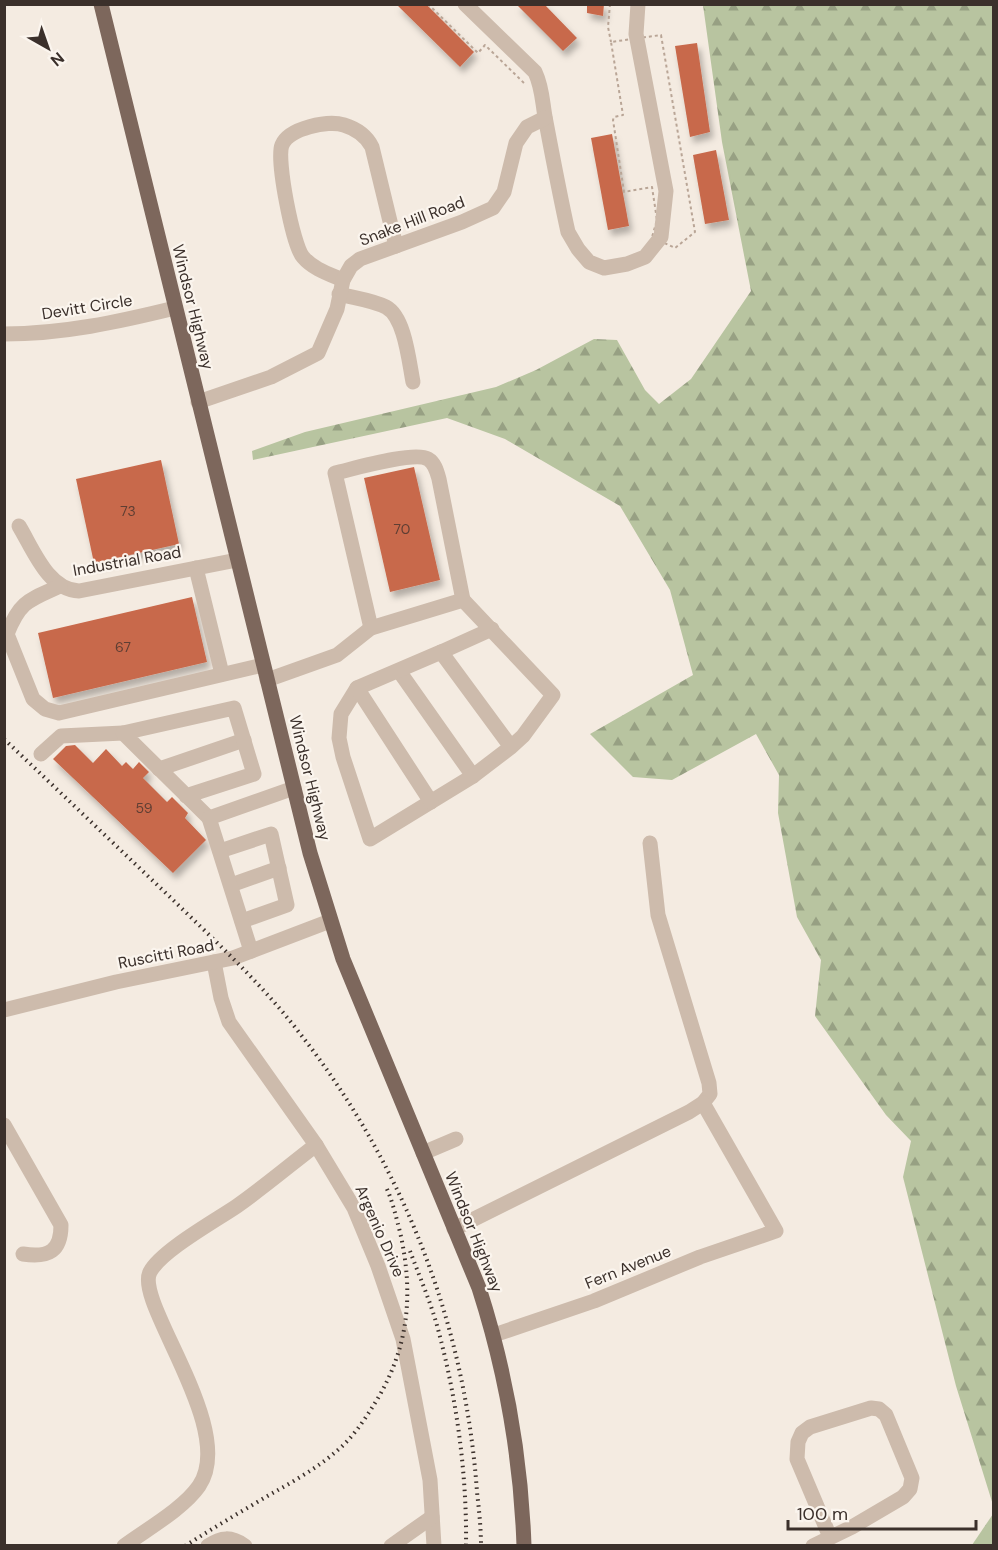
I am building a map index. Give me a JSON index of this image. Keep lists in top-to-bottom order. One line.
{"streets":{"main road":["Windsor Highway"],"street":["Snake Hill Road","Devitt Circle","Industrial Road","Ruscitti Road","Argenio Drive","Fern Avenue"]},"crossings":[["Snake Hill Road","Windsor Highway"],["Devitt Circle","Windsor Highway"],["Windsor Highway","Industrial Road"],["Windsor Highway","Ruscitti Road"],["Windsor Highway","Fern Avenue"],["Ruscitti Road","Argenio Drive"]],"house_numbers":["73","70","67","59"],"scale_bar":"100 m","north":"bottom right"}
